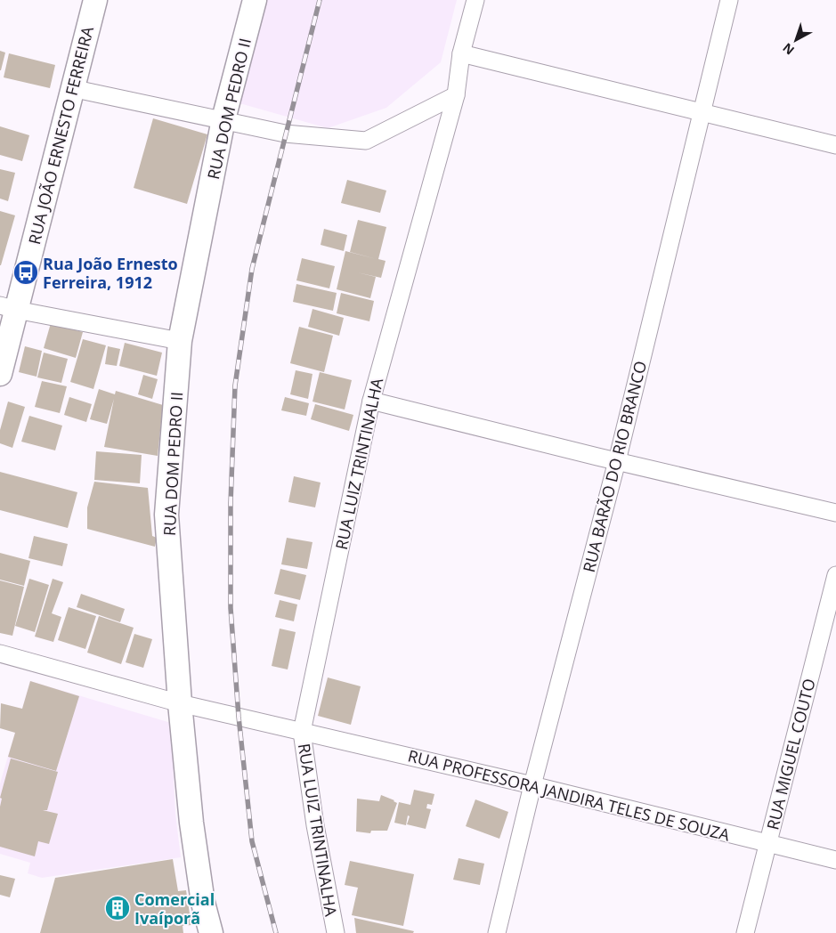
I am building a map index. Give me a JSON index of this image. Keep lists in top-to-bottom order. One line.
{"streets":{"street":["RUA DOM PEDRO II","RUA JOÃO ERNESTO FERREIRA","RUA LUIZ TRINTINALHA","RUA BARÃO DO RIO BRANCO","RUA MIGUEL COUTO","RUA PROFESSORA JANDIRA TELES DE SOUZA"]},"crossings":[["RUA DOM PEDRO II","RUA PROFESSORA JANDIRA TELES DE SOUZA"],["RUA LUIZ TRINTINALHA","RUA PROFESSORA JANDIRA TELES DE SOUZA"],["RUA BARÃO DO RIO BRANCO","RUA PROFESSORA JANDIRA TELES DE SOUZA"],["RUA MIGUEL COUTO","RUA PROFESSORA JANDIRA TELES DE SOUZA"]],"places":{"bus stop":["Rua João Ernesto Ferreira, 1912"],"building":["Comercial Ivaíporã"]},"north":"bottom left"}
